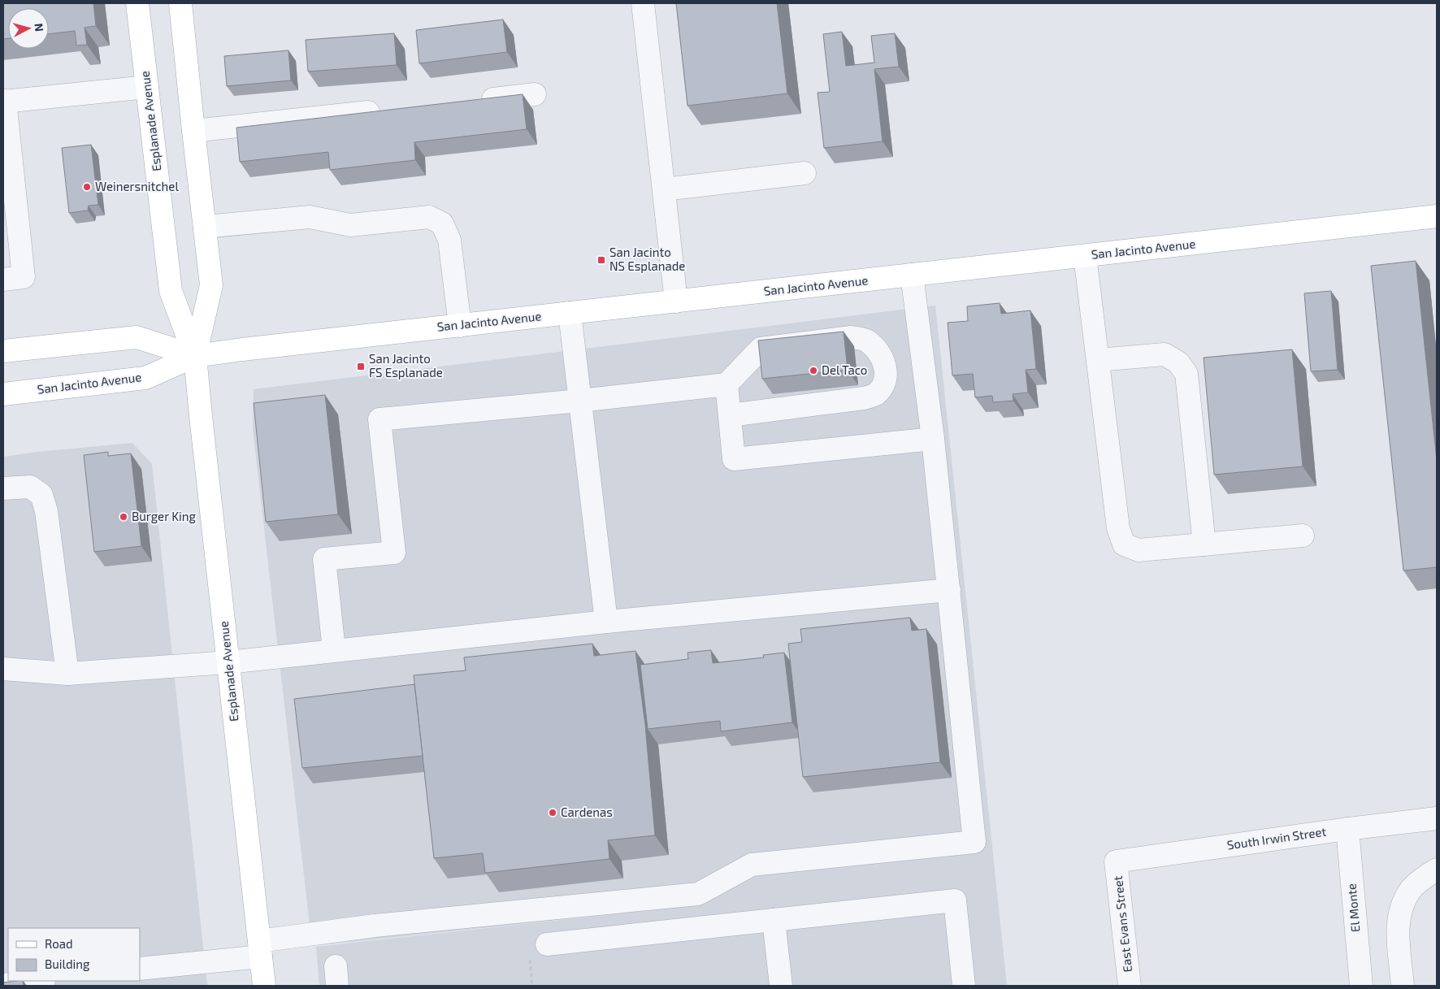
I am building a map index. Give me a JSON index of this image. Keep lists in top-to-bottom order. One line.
{"streets":{"main road":["Esplanade Avenue","San Jacinto Avenue"],"street":["South Irwin Street","El Monte","East Evans Street"]},"crossings":[["Esplanade Avenue","San Jacinto Avenue"],["South Irwin Street","El Monte"],["South Irwin Street","East Evans Street"]],"places":{"other":["Weinersnitchel","Del Taco","Burger King","Cardenas"],"transit":["San Jacinto NS Esplanade","San Jacinto FS Esplanade"]},"legend":["Road","Building"],"north":"right"}
